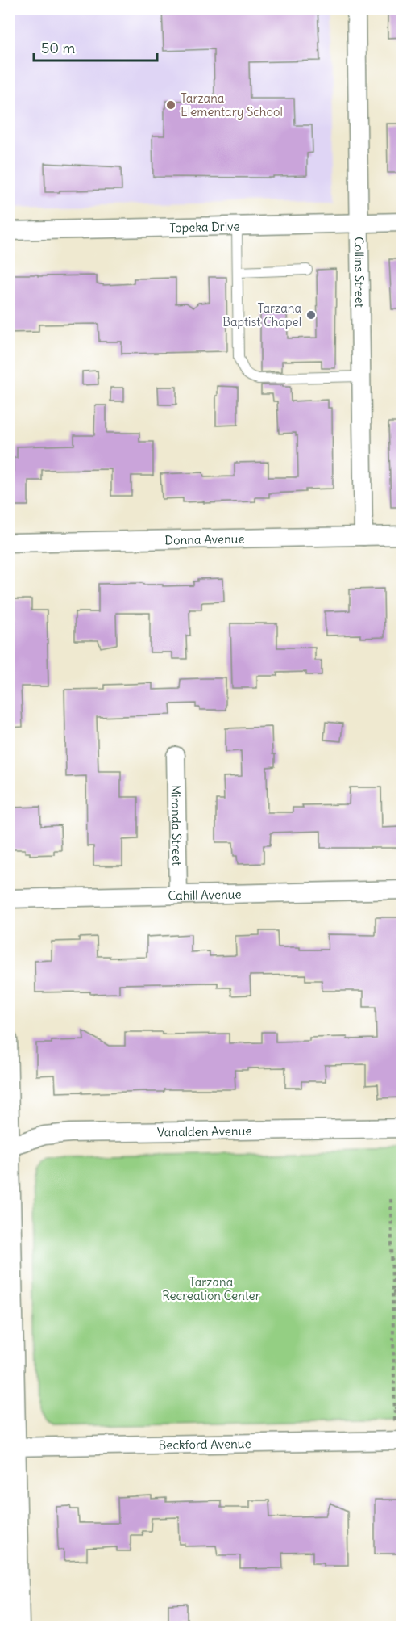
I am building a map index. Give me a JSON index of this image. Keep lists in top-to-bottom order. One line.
{"streets":{"street":["Topeka Drive","Collins Street","Donna Avenue","Miranda Street","Cahill Avenue","Vanalden Avenue","Beckford Avenue"]},"crossings":[["Topeka Drive","Collins Street"],["Collins Street","Donna Avenue"],["Miranda Street","Cahill Avenue"]],"parks":["Tarzana Recreation Center"],"places":["Tarzana Elementary School","Tarzana Baptist Chapel"],"scale_bar":"50 m"}
